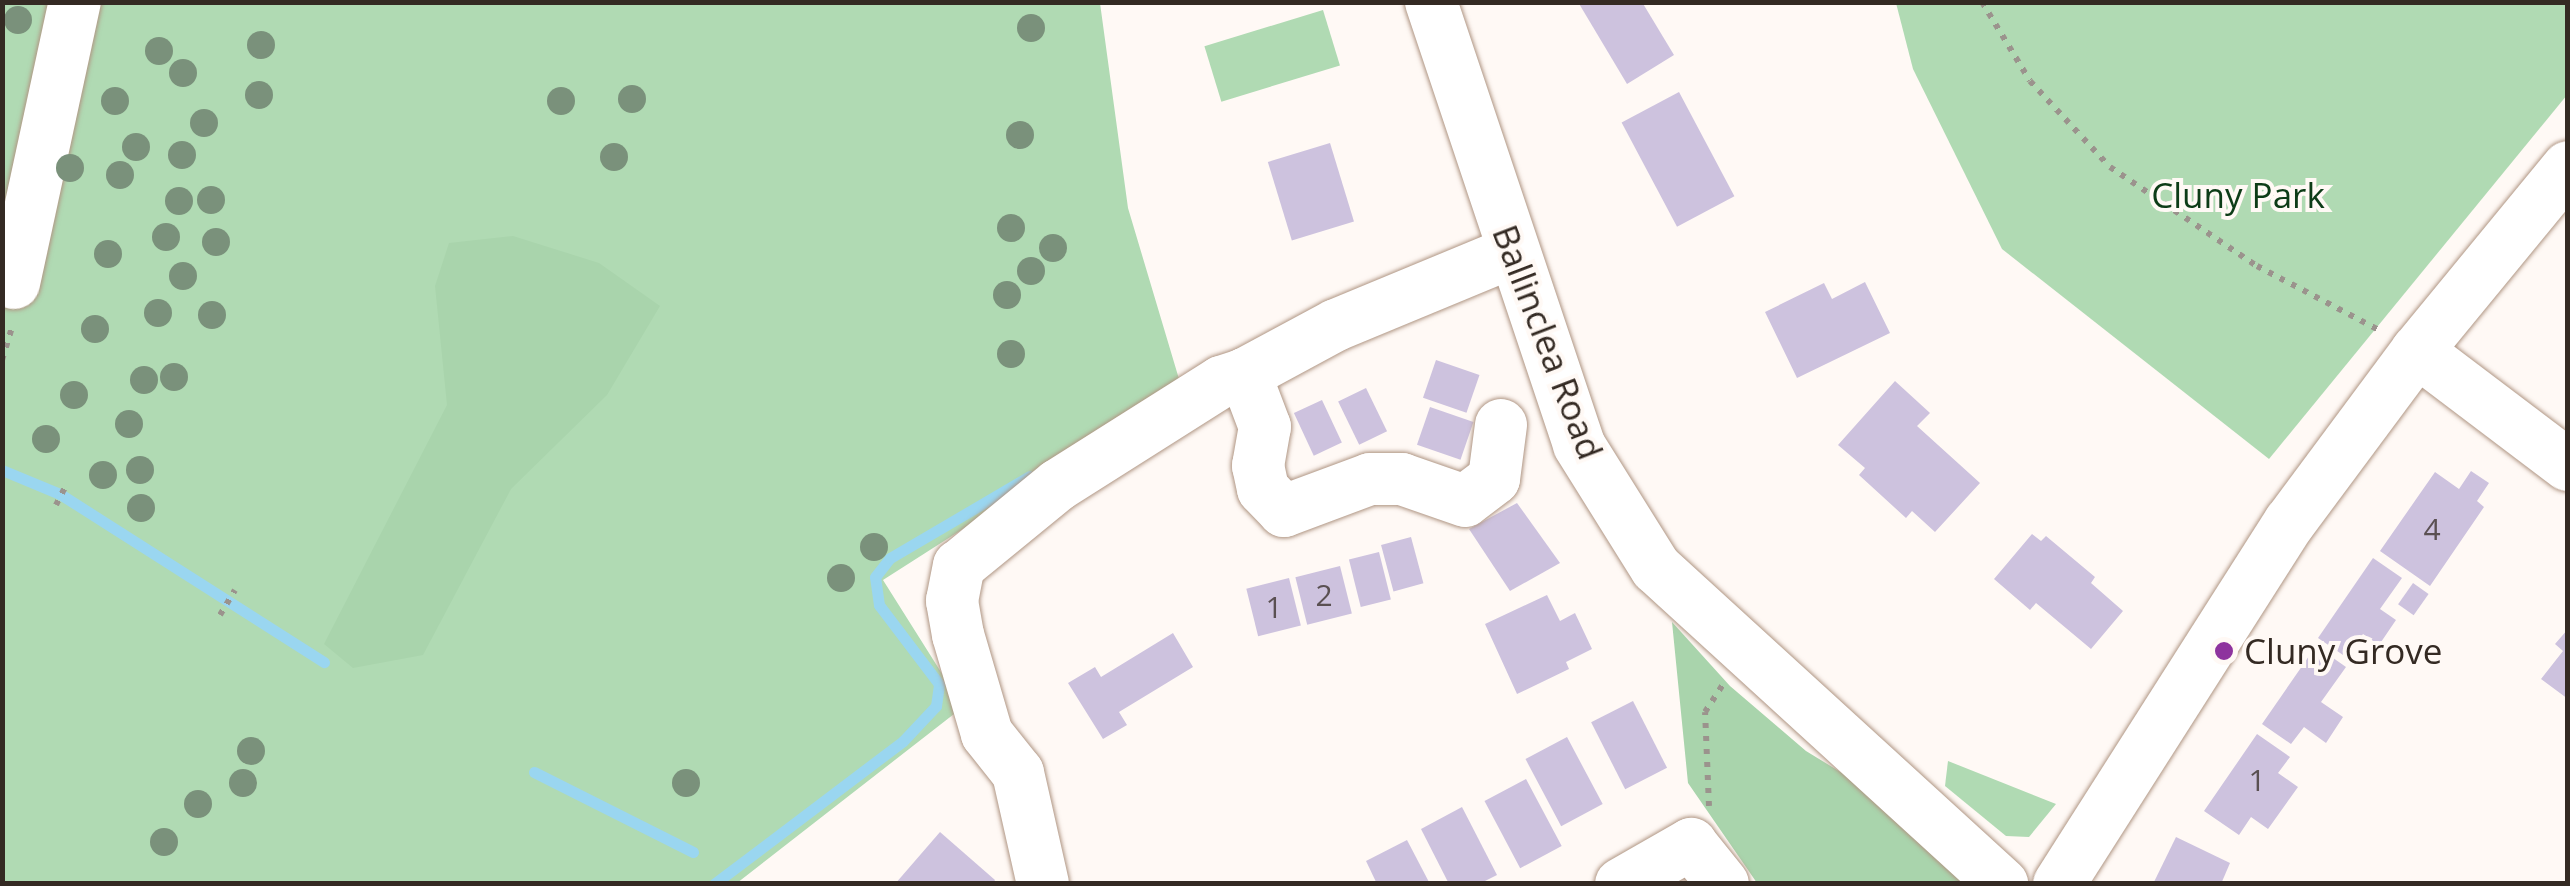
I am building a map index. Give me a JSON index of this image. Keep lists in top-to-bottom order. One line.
{"streets":{"street":["Ballinclea Road"]},"parks":["Cluny Park"],"places":["Cluny Grove"],"house_numbers":["4","2","1","1"]}
